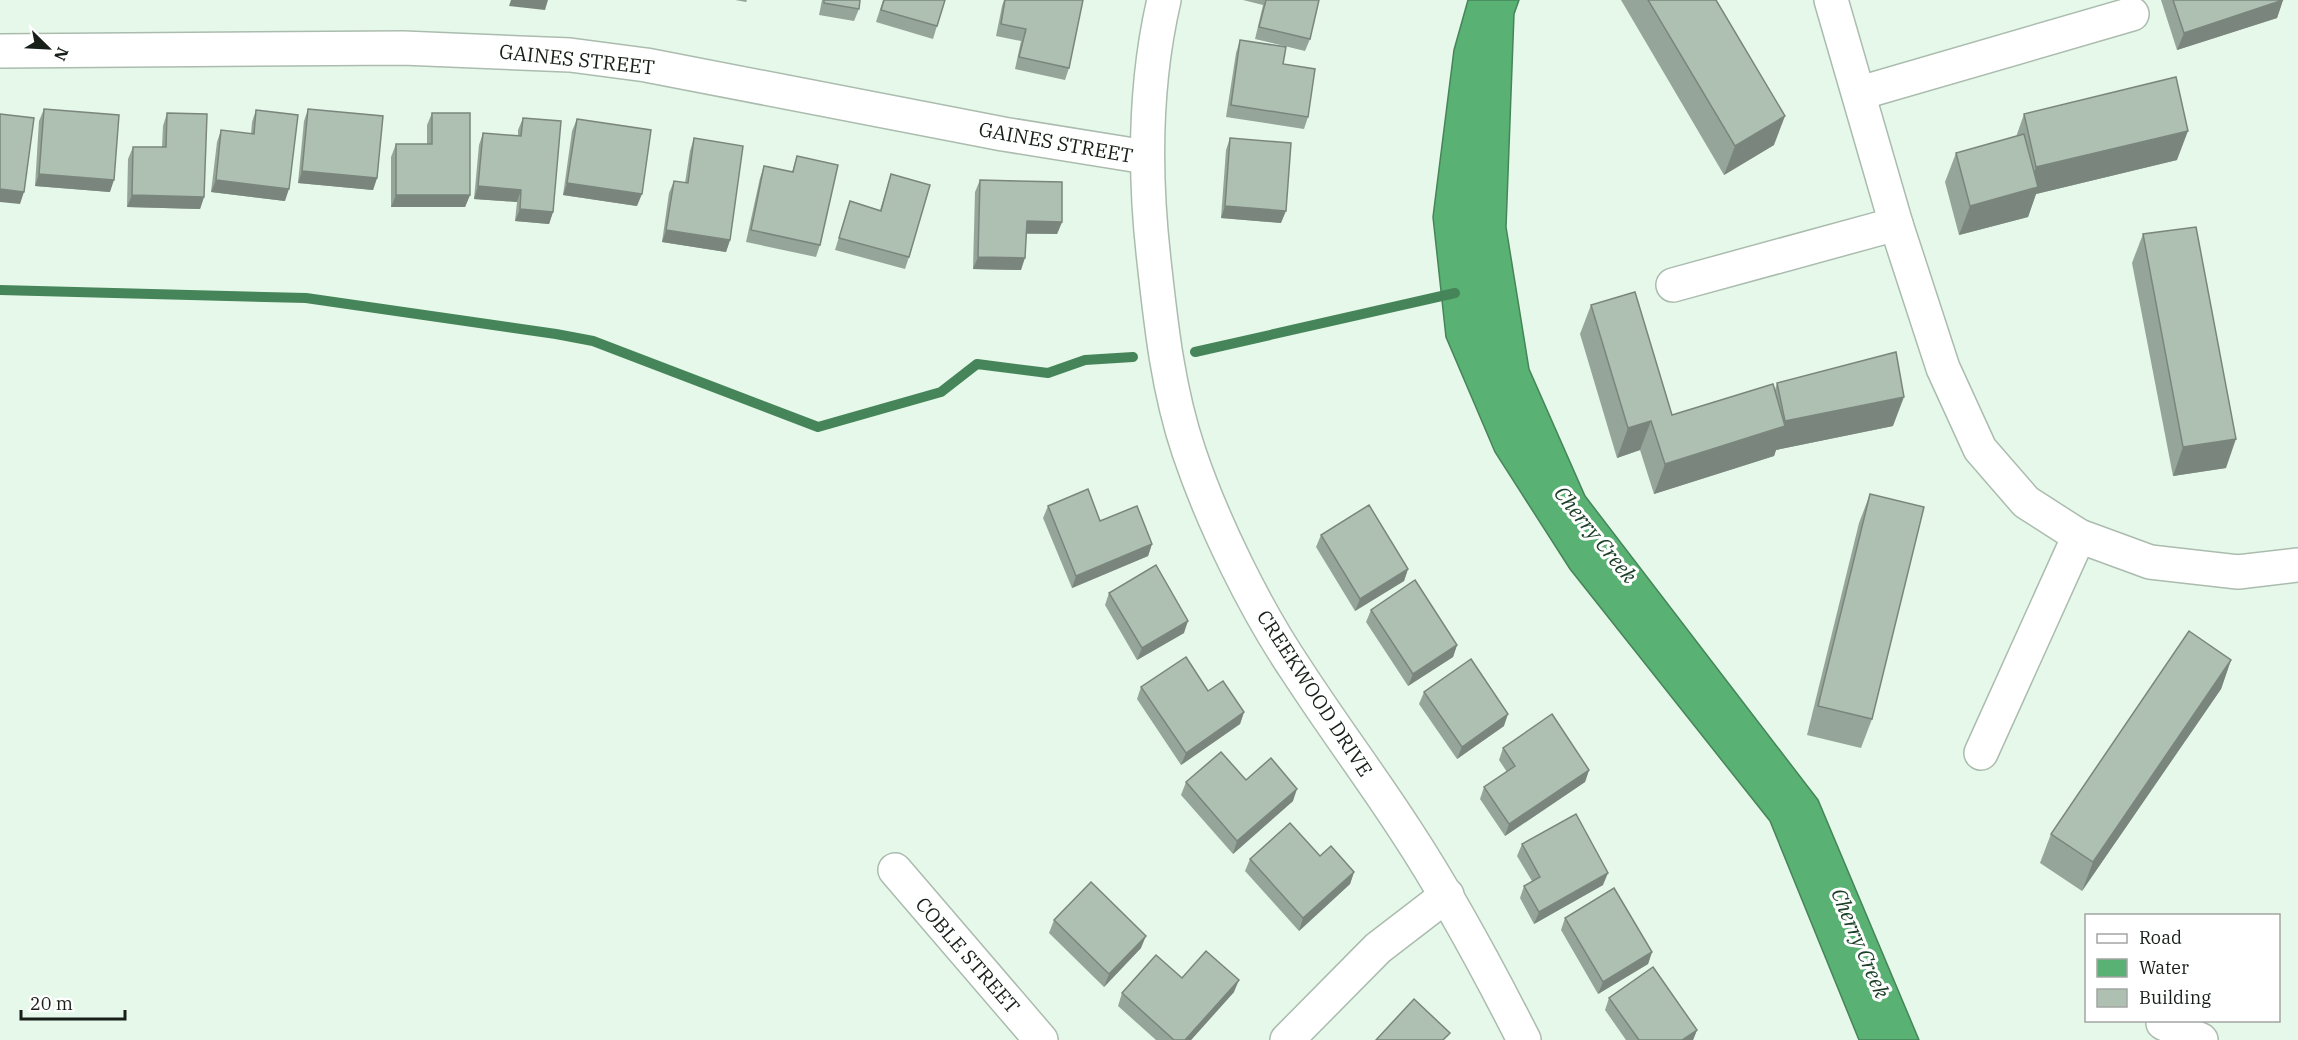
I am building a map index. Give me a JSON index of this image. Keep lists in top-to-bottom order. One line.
{"streets":{"street":["GAINES STREET","CREEKWOOD DRIVE","COBLE STREET"]},"crossings":[["GAINES STREET","CREEKWOOD DRIVE"]],"water":["Cherry Creek"],"legend":["Road","Water","Building"],"scale_bar":"20 m","north":"bottom right"}
